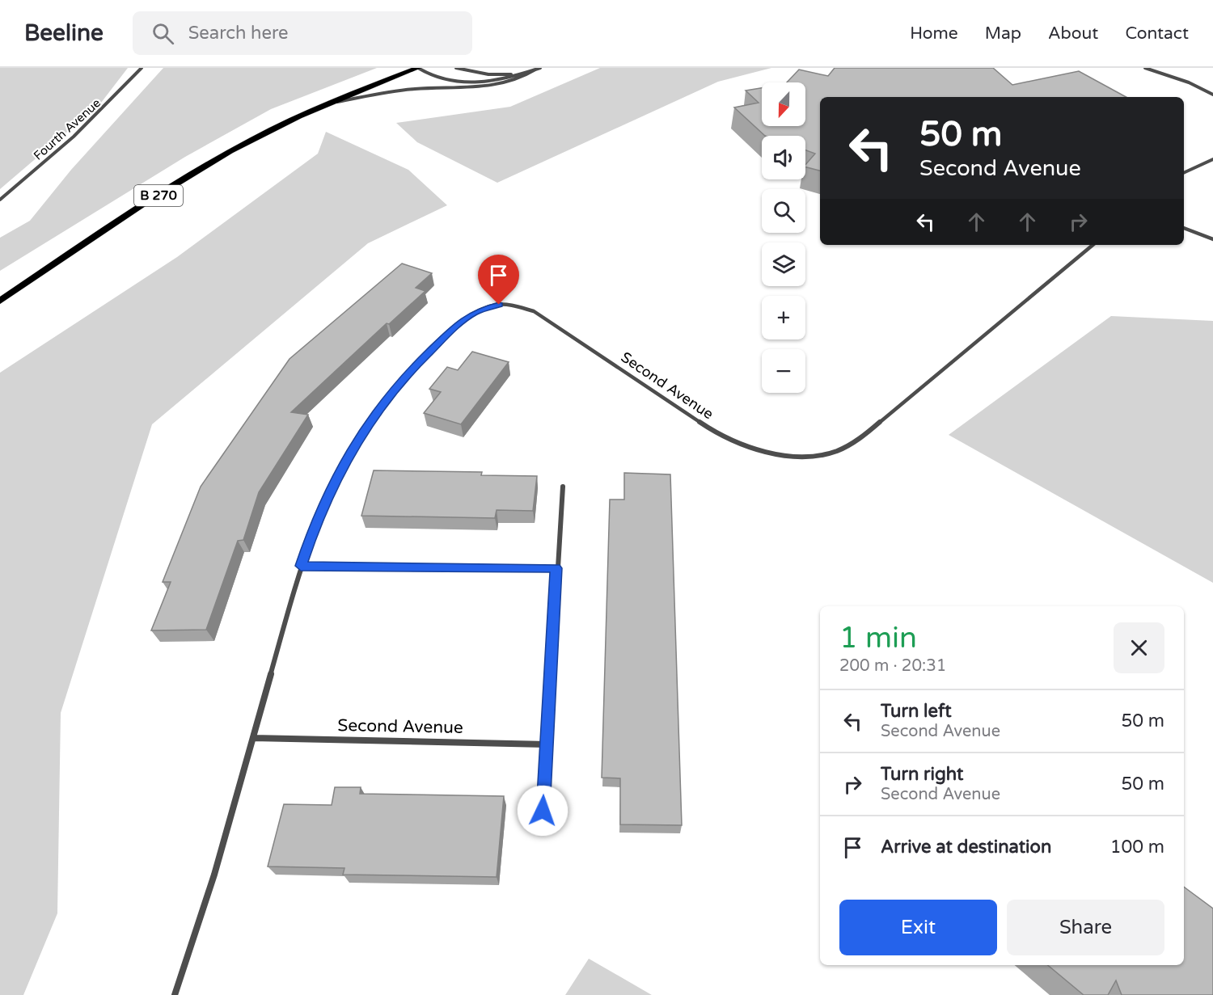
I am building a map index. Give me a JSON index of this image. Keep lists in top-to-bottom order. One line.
{"streets":{"main road":["B 270"],"street":["Fourth Avenue","Second Avenue"]},"north":"bottom","page":{"header":"Beeline","search":"Search here","nav":["Home","Map","About","Contact"],"map_buttons":["+","−"],"turn":["50 m","Second Avenue"],"heading":["1 min","200 m · 20:31"],"list":[{"name":"Turn left","note":"Second Avenue","value":"50 m"},{"name":"Turn right","note":"Second Avenue","value":"50 m"},{"name":"Arrive at destination","value":"100 m"}],"buttons":["Exit","Share"]}}
